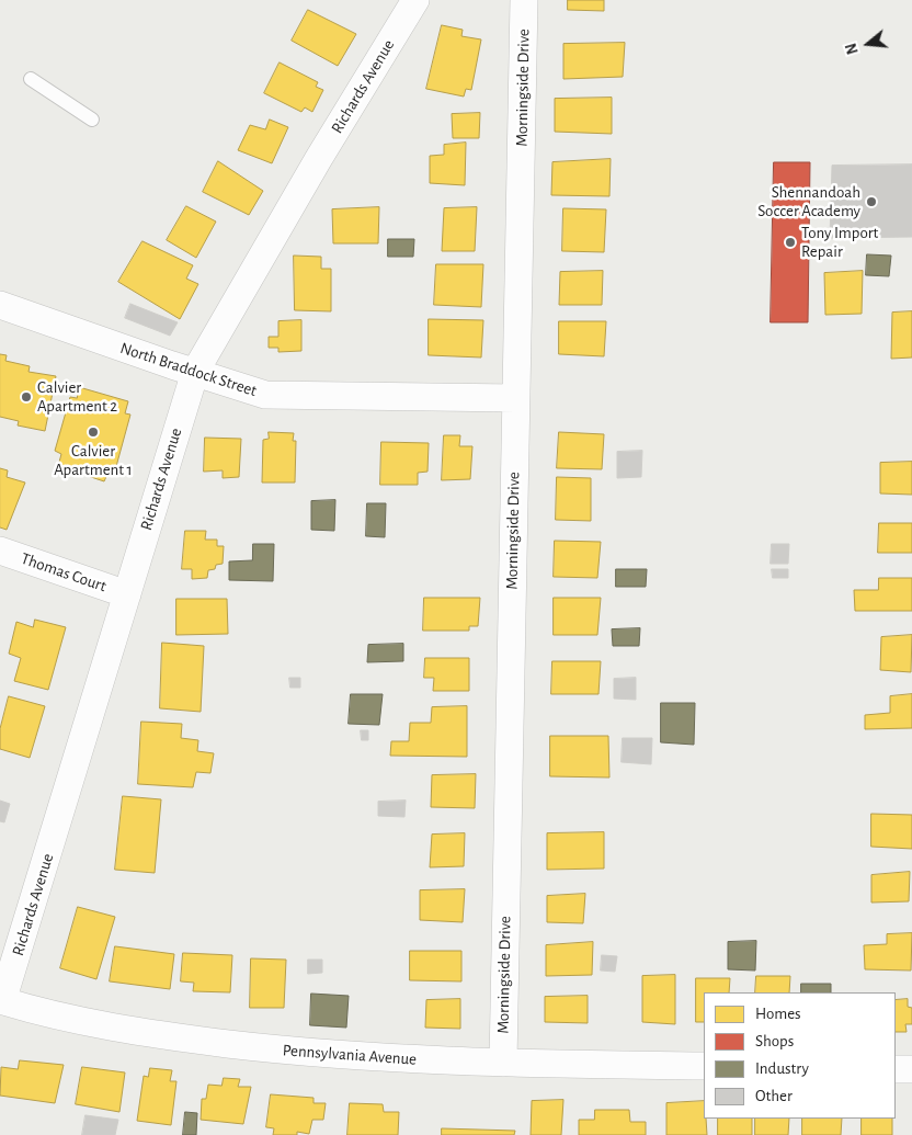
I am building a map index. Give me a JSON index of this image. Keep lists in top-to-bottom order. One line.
{"streets":{"street":["Richards Avenue","Morningside Drive","North Braddock Street","Thomas Court","Pennsylvania Avenue"]},"crossings":[["Richards Avenue","North Braddock Street"],["Richards Avenue","Thomas Court"],["Richards Avenue","Pennsylvania Avenue"],["Morningside Drive","North Braddock Street"],["Morningside Drive","Pennsylvania Avenue"]],"places":["Shennandoah Soccer Academy","Tony Import Repair","Calvier Apartment 2","Calvier Apartment 1"],"legend":["Homes","Shops","Industry","Other"],"north":"left"}
